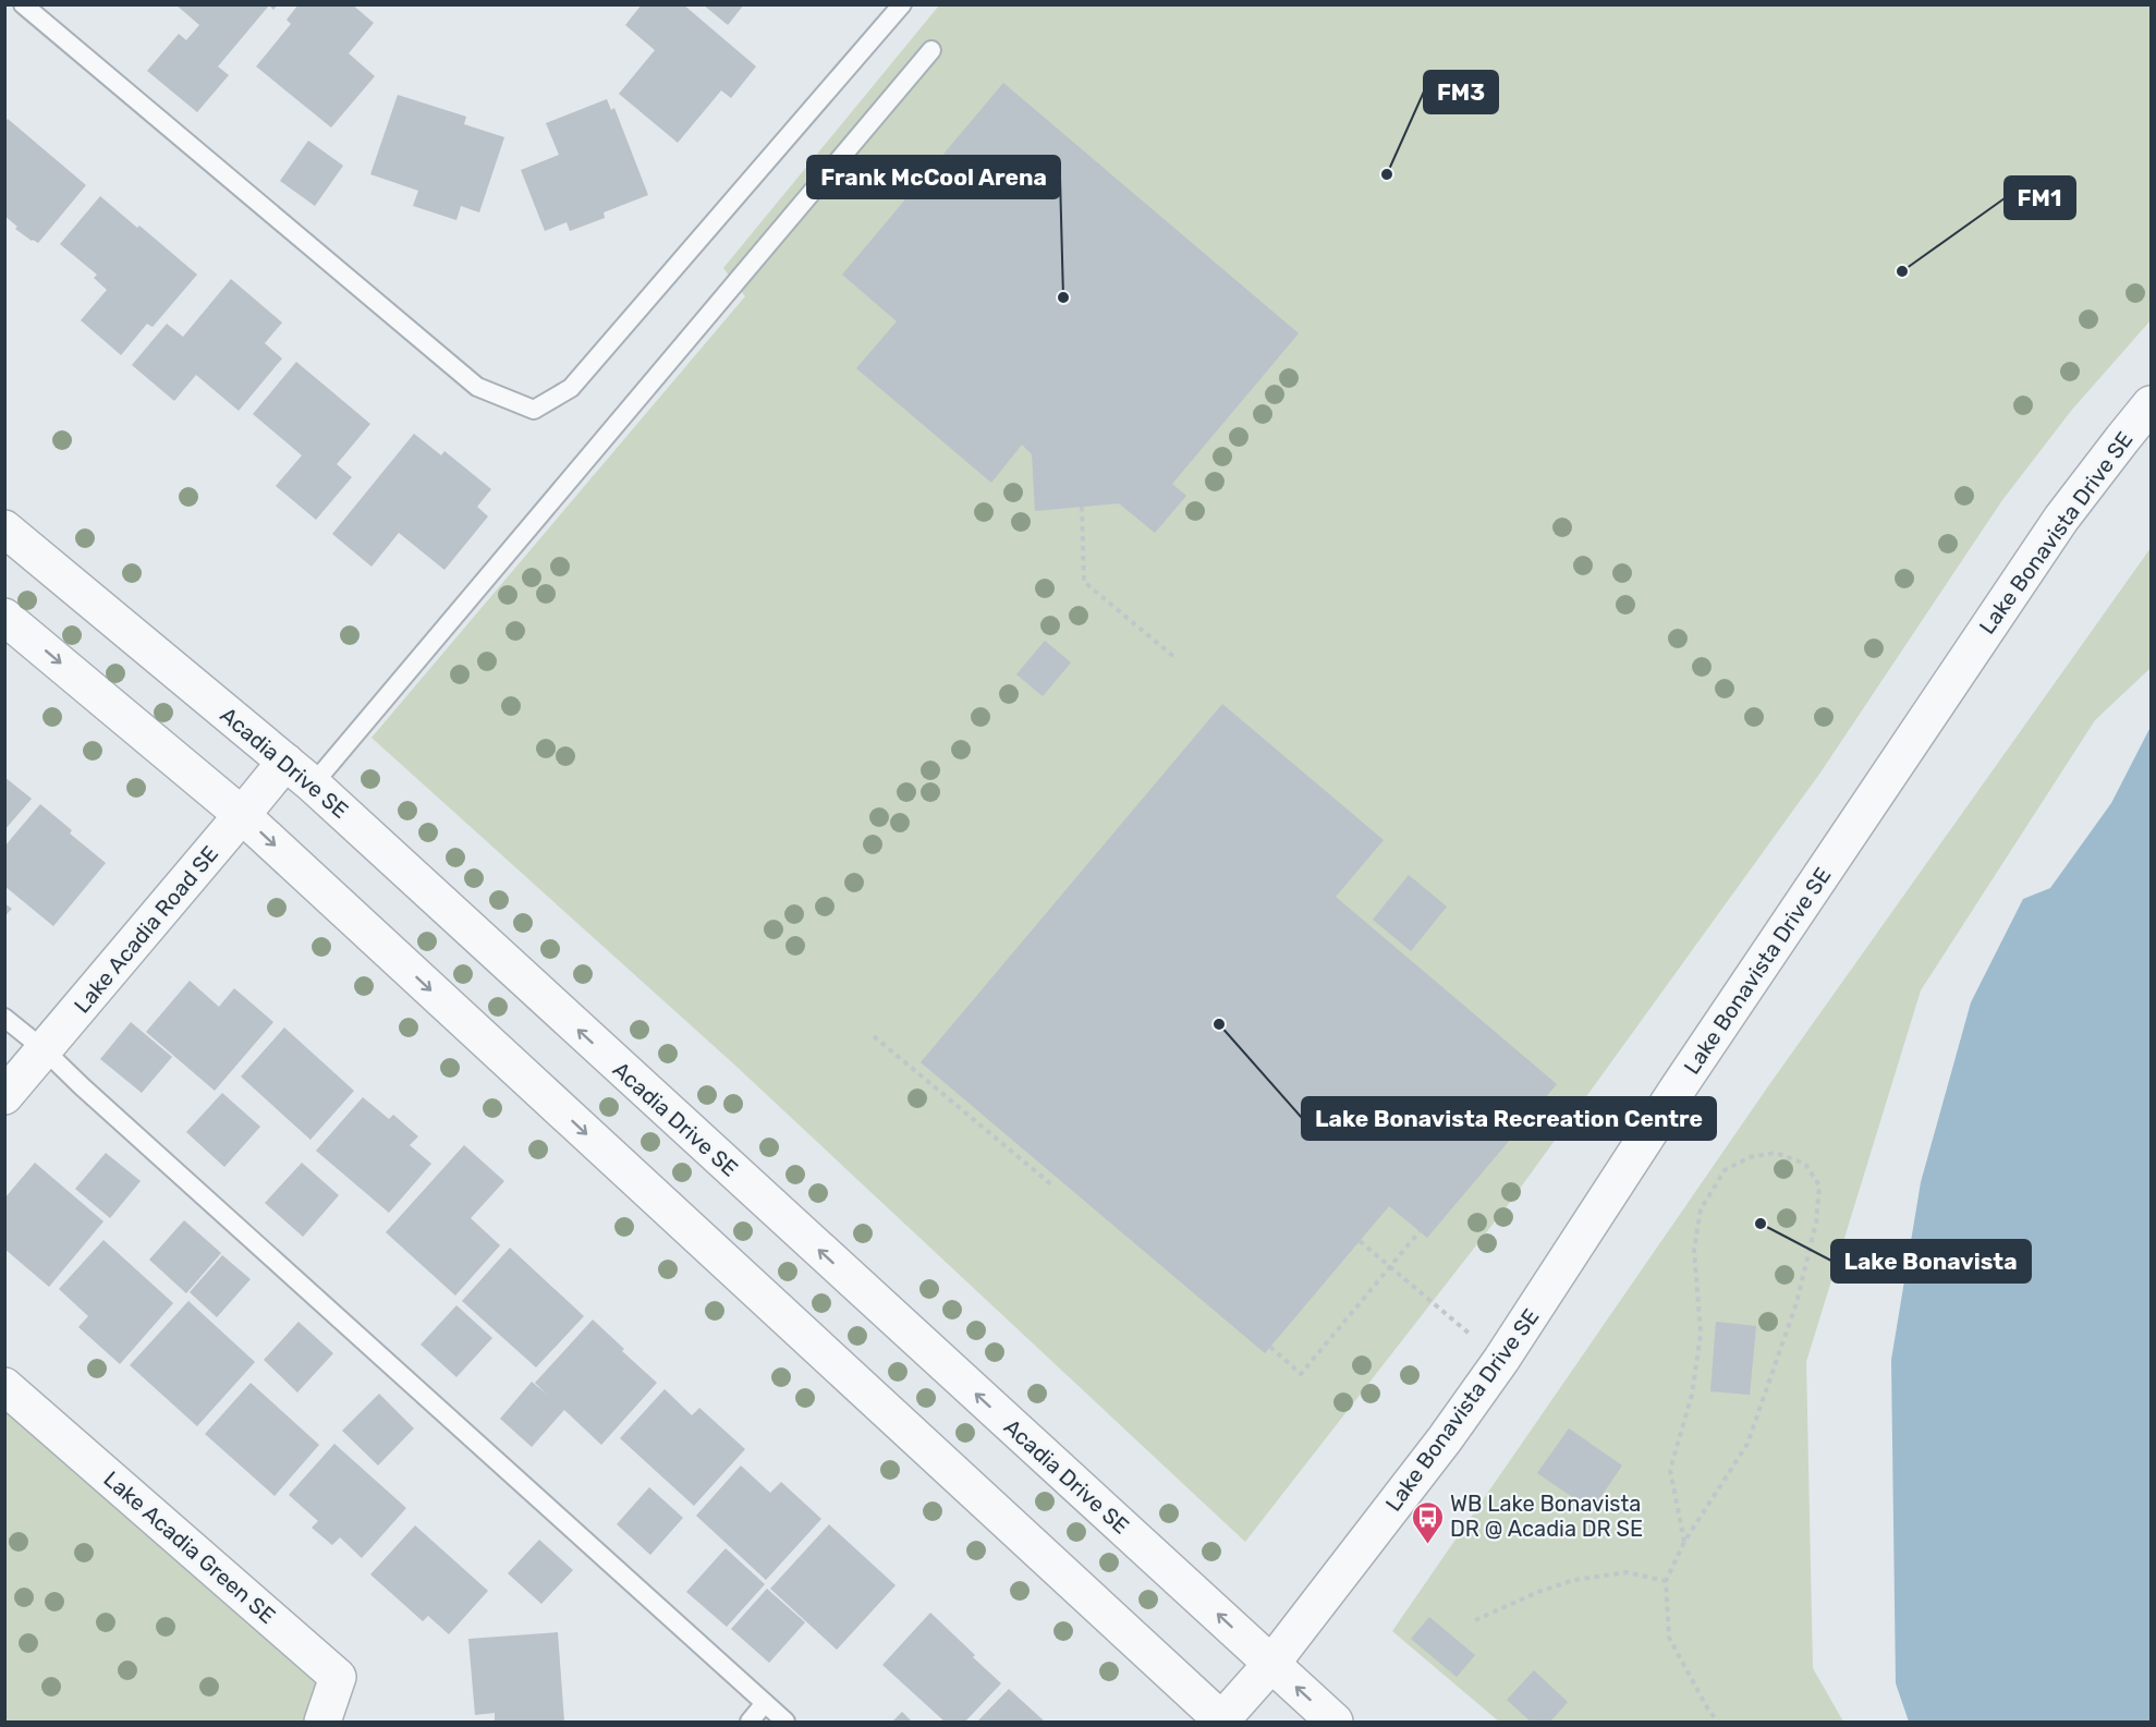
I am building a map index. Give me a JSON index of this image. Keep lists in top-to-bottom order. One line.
{"streets":{"street":["Lake Bonavista Drive SE","Acadia Drive SE","Lake Acadia Road SE","Lake Acadia Green SE"]},"crossings":[["Lake Bonavista Drive SE","Acadia Drive SE"],["Acadia Drive SE","Lake Acadia Road SE"]],"places":{"other":["FM3","FM1","Frank McCool Arena","Lake Bonavista Recreation Centre","Lake Bonavista"],"bus stop":["WB Lake Bonavista DR @ Acadia DR SE"]}}
